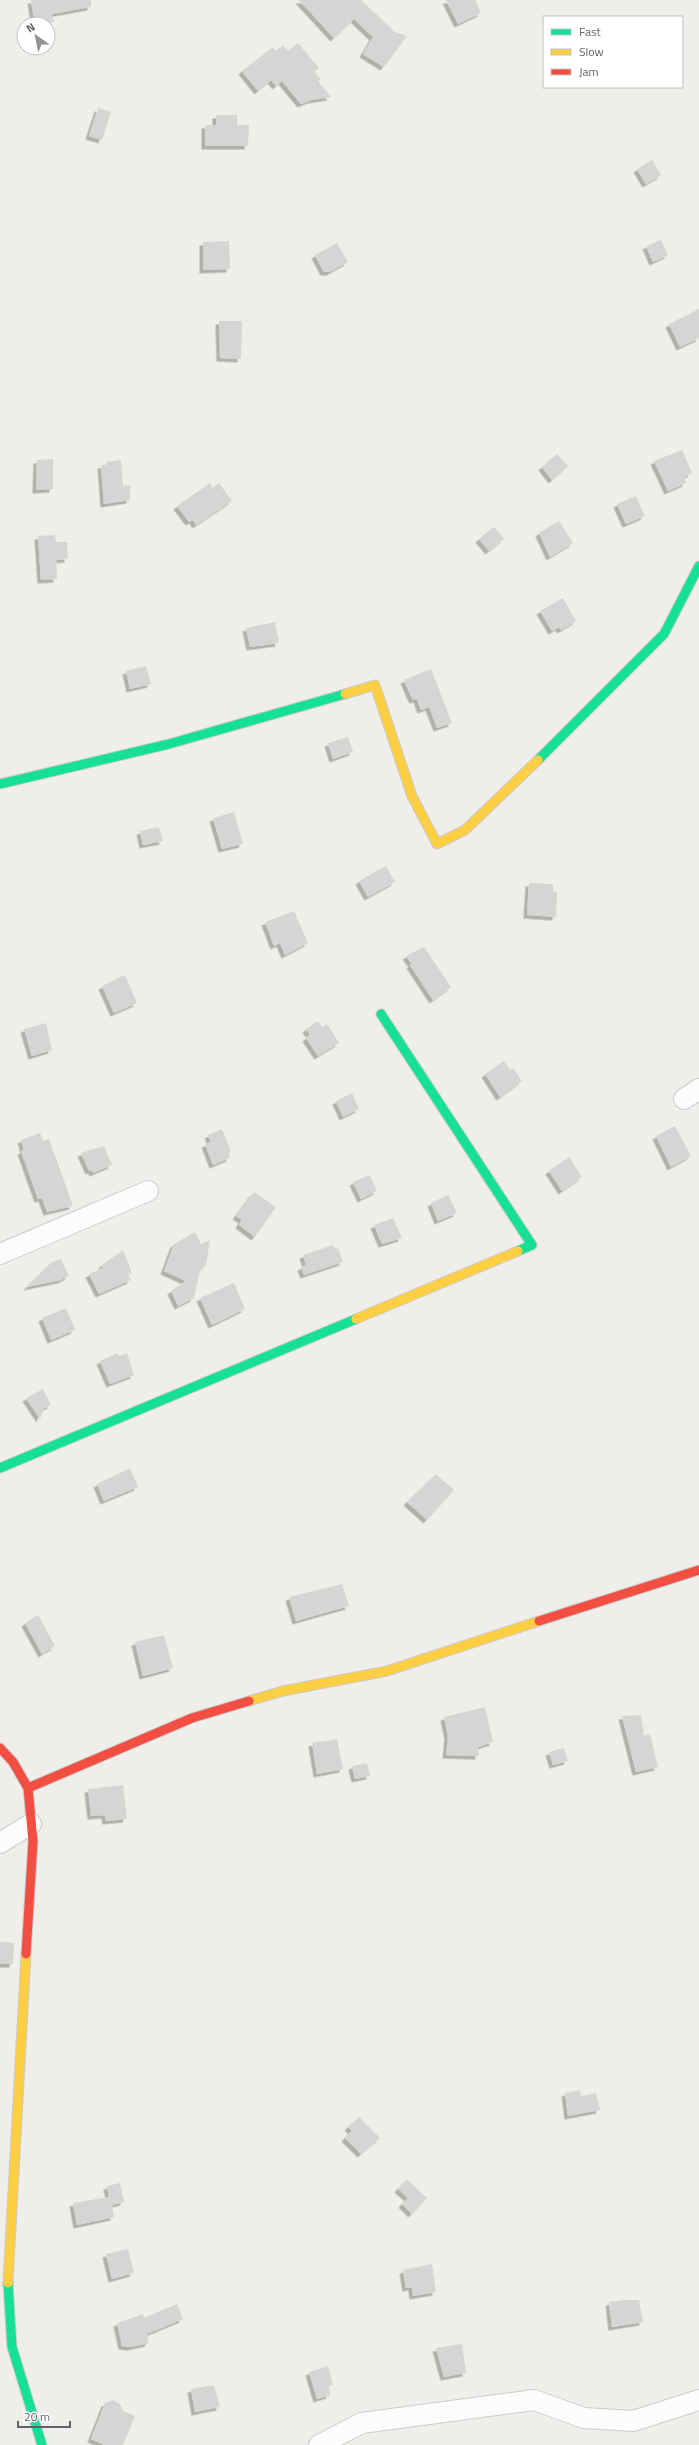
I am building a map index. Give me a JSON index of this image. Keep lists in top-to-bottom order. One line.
{"legend":["Fast","Slow","Jam"],"scale_bar":"20 m","north":"top left"}
